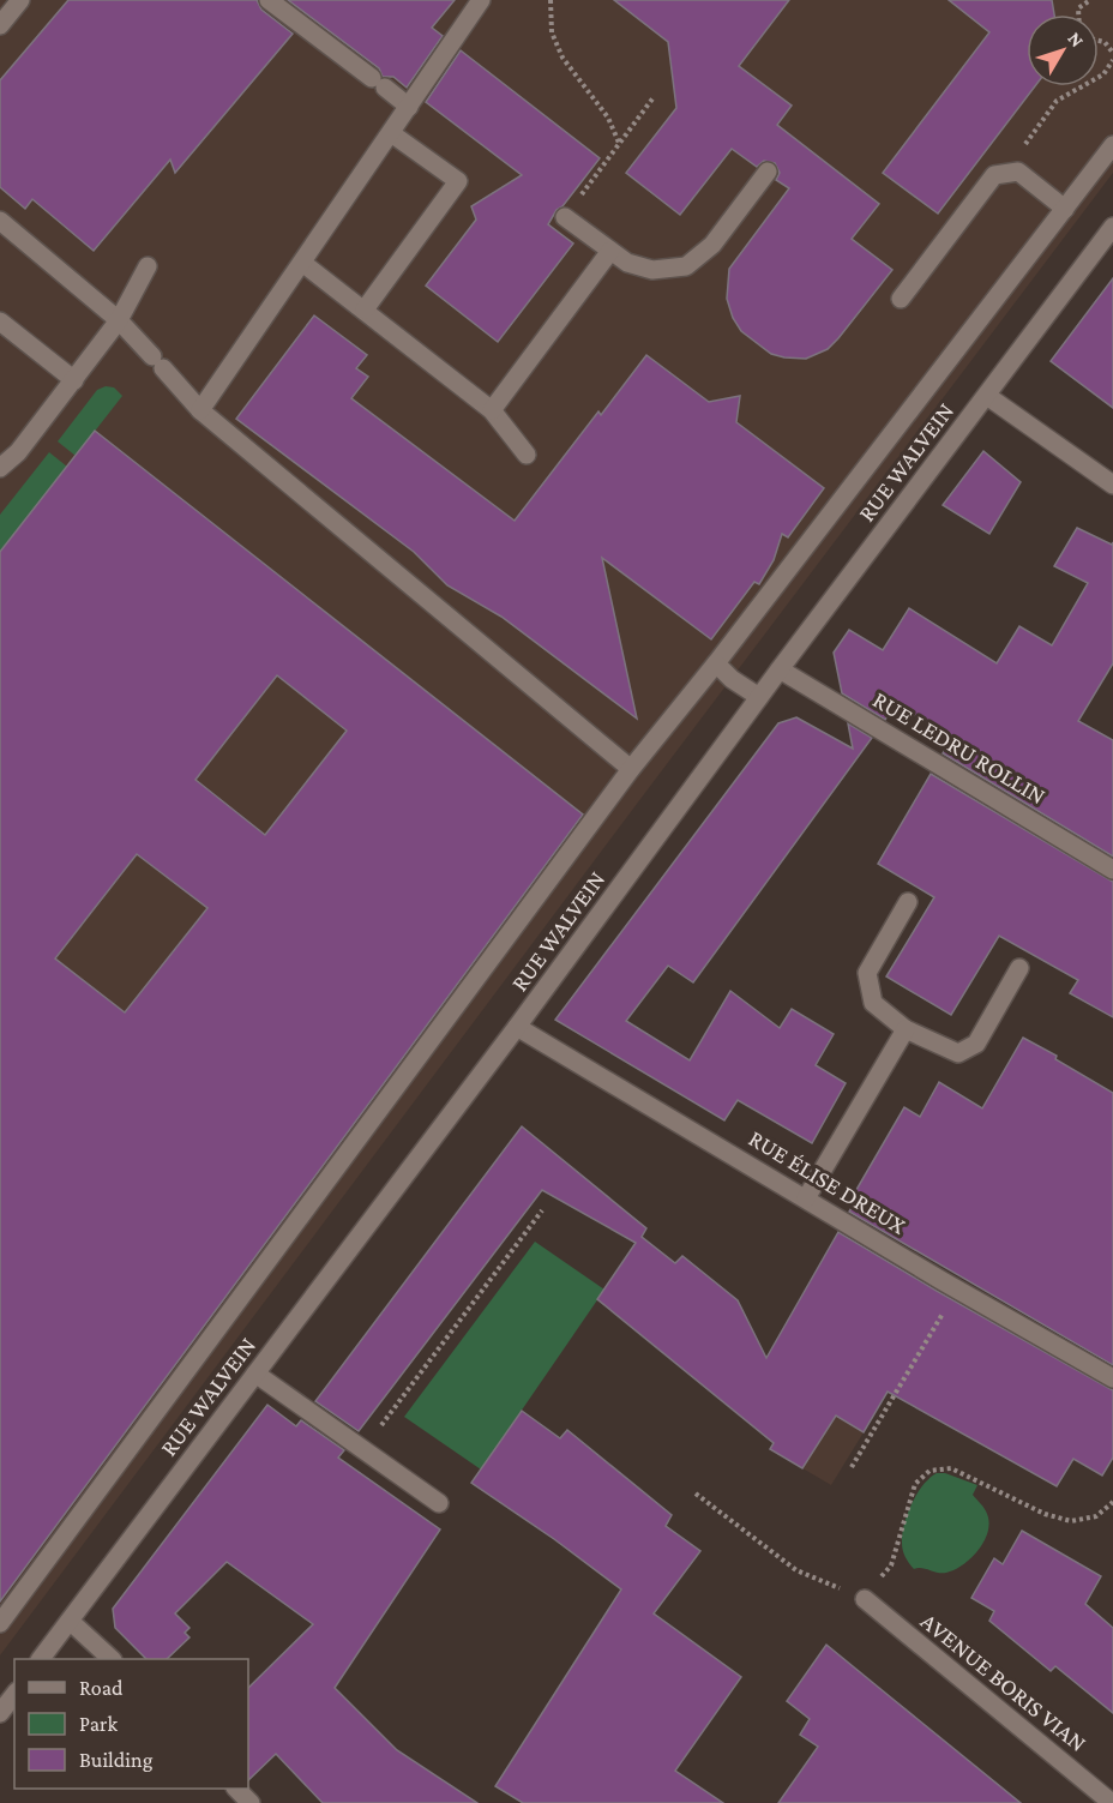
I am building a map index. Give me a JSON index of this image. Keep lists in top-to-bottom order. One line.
{"streets":{"street":["RUE WALVEIN","RUE LEDRU ROLLIN","RUE ÉLISE DREUX","AVENUE BORIS VIAN"]},"crossings":[["RUE WALVEIN","RUE LEDRU ROLLIN"],["RUE WALVEIN","RUE ÉLISE DREUX"]],"legend":["Road","Park","Building"],"north":"top right"}
